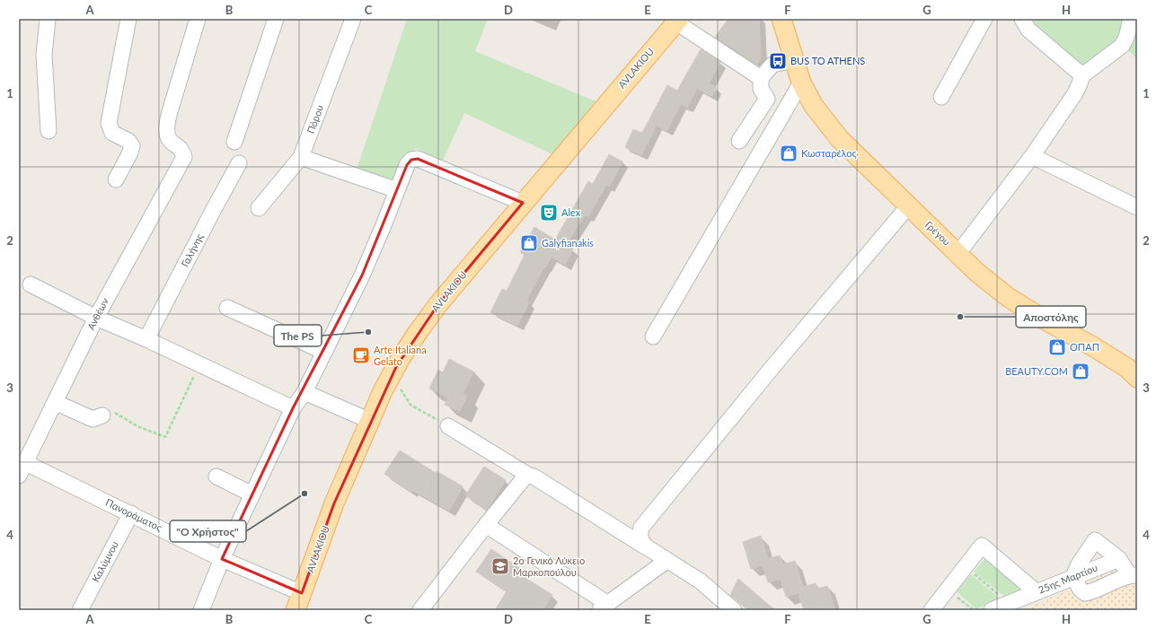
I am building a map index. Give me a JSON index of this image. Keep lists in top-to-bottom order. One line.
{"streets":{"main road":["AVLAKIOU","Γρέγου"],"street":["Πόρου","Γαλήνης","Ανθέων","Πανοράματος","Καλύμνου","25ης Μαρτίου"]},"crossings":[["AVLAKIOU","Πανοράματος"],["Ανθέων","Πανοράματος"],["Πανοράματος","Καλύμνου"]],"places":{"bus stop":["BUS TO ATHENS"],"shop":["Κωσταρέλος","Galyfianakis","ΟΠΑΠ","BEAUTY.COM"],"theatre":["Alex"],"other":["Αποστόλης","The PS","\"Ο Χρήστος\""],"cafe":["Arte Italiana Gelato"],"school or university":["2ο Γενικό Λύκειο Μαρκοπούλου"]},"grid":{"columns":["A","B","C","D","E","F","G","H"],"rows":["1","2","3","4"]}}
